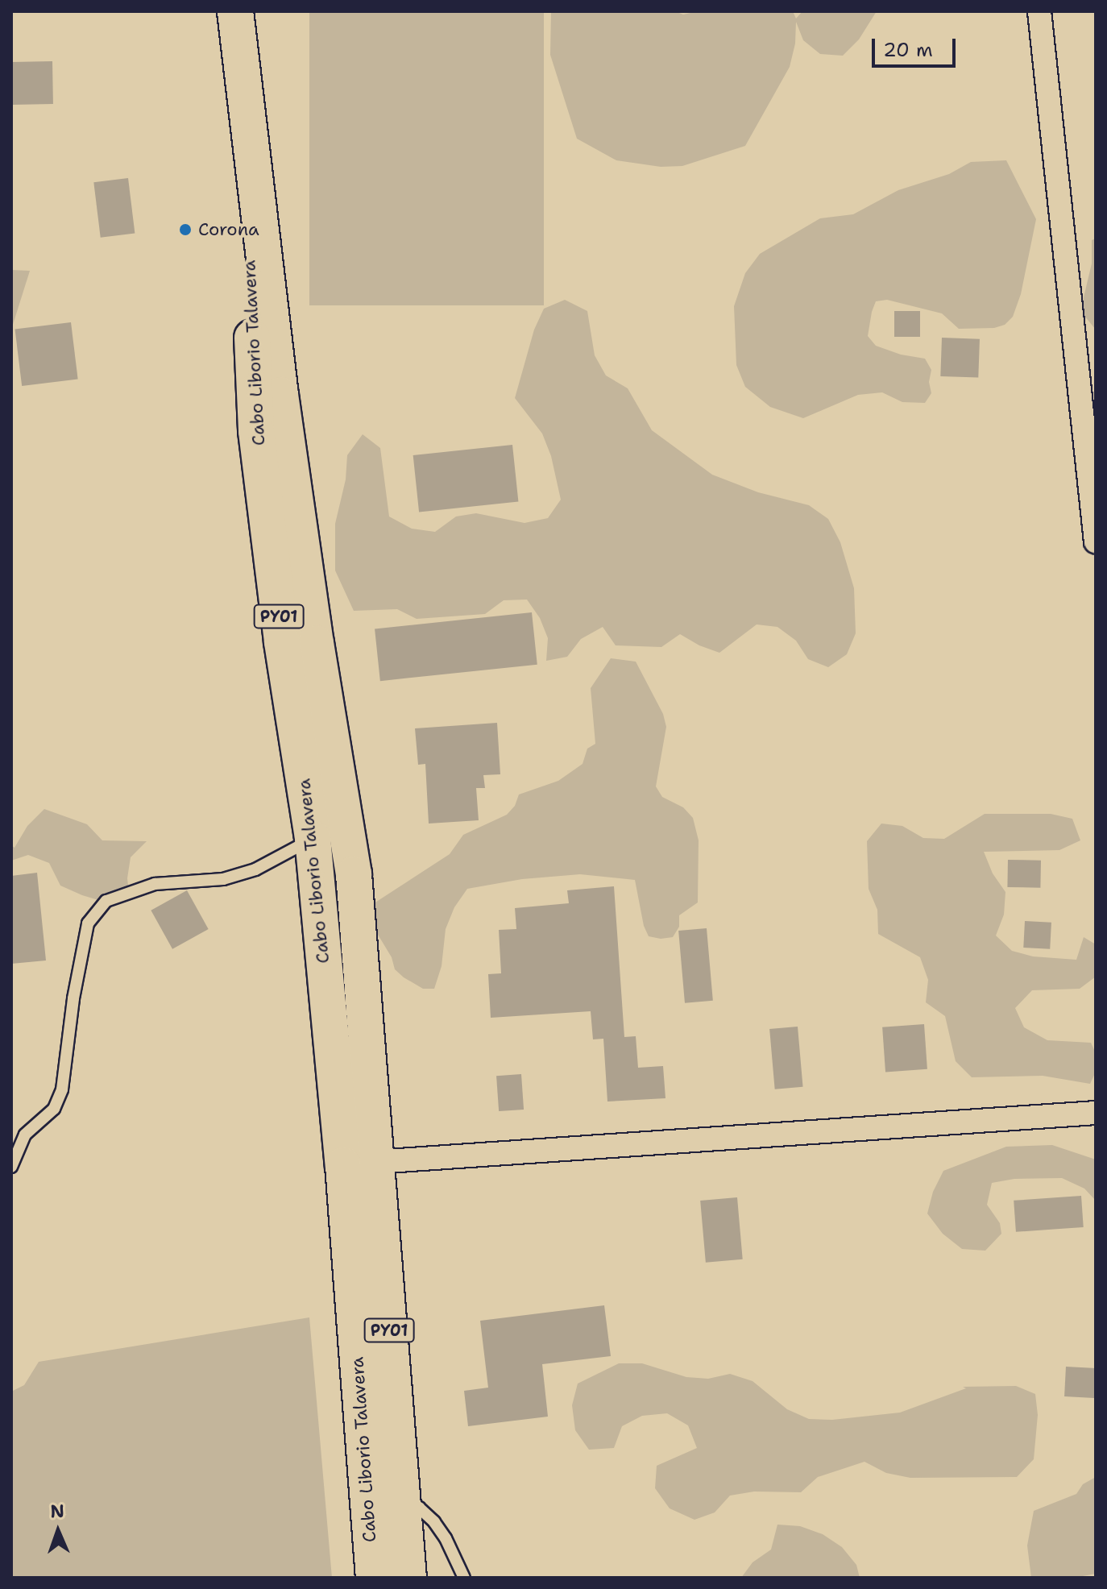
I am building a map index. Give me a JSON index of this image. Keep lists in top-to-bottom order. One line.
{"streets":{"highway":["Cabo Liborio Talavera","PY01"]},"crossings":[["Cabo Liborio Talavera","PY01"]],"places":["Corona"],"scale_bar":"20 m","north":"top"}
